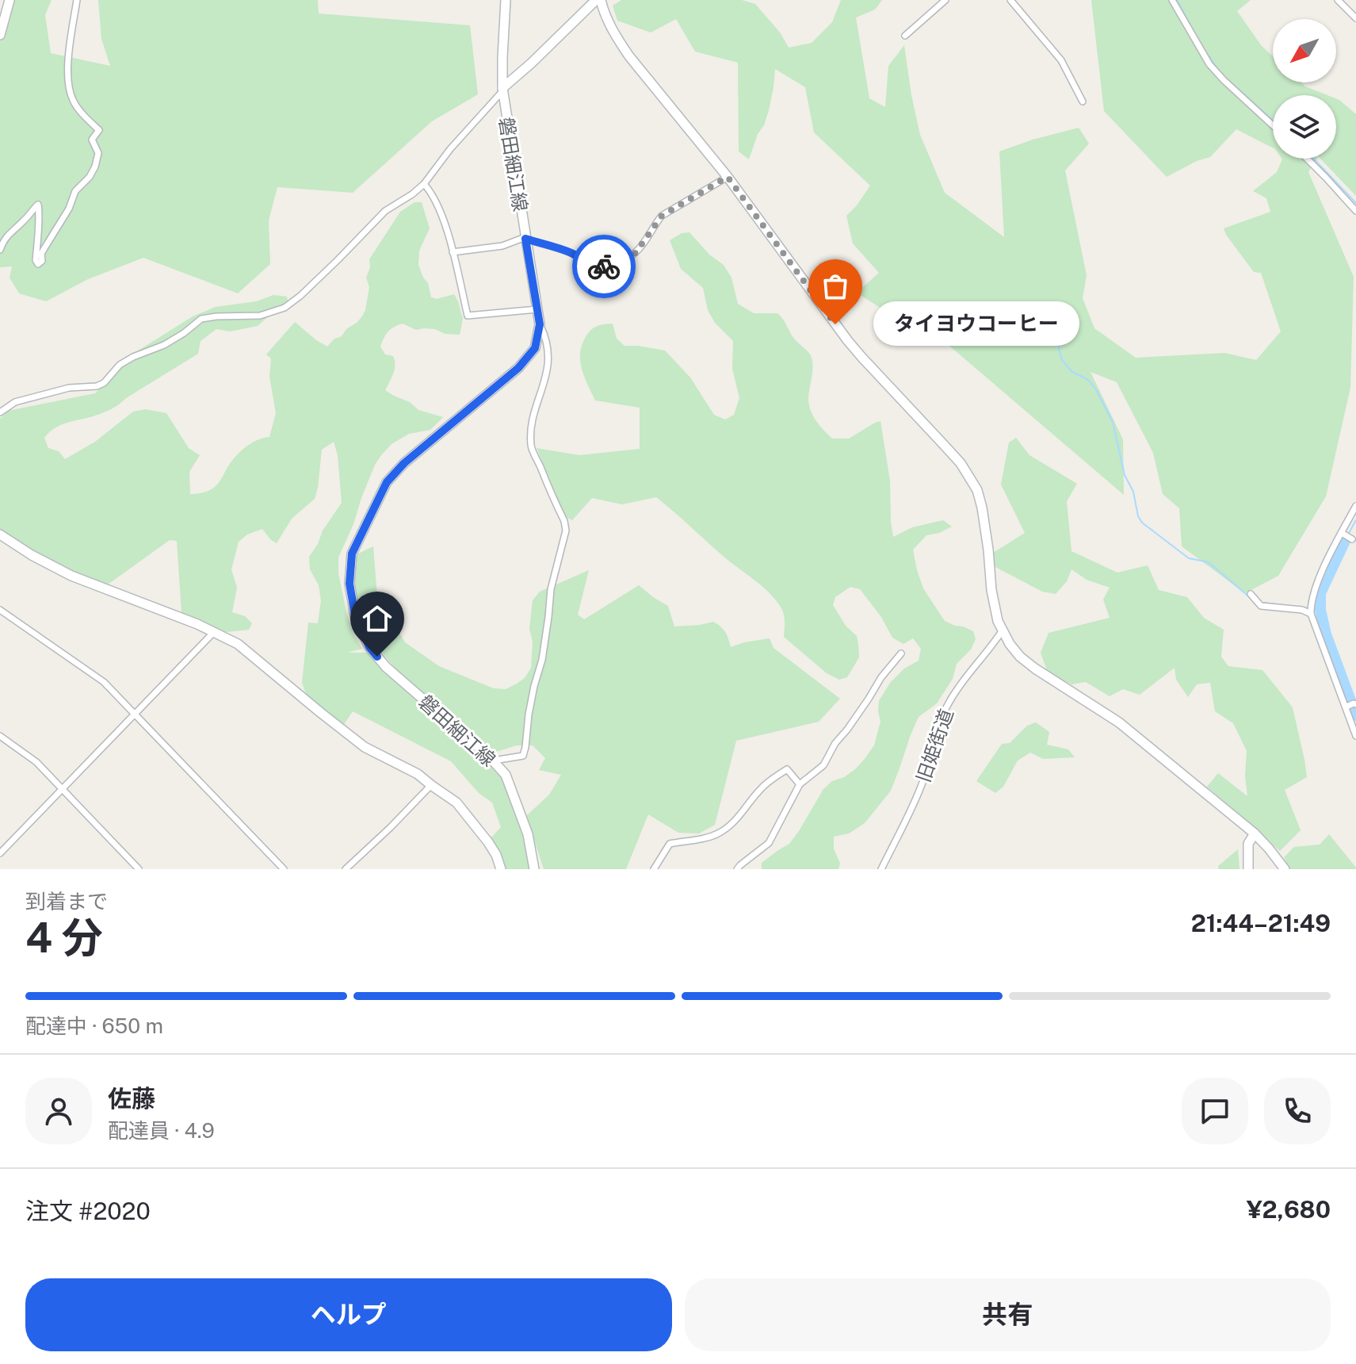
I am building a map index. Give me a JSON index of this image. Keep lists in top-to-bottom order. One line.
{"streets":{"street":["磐田細江線","旧姫街道"]},"places":["タイヨウコーヒー"],"north":"bottom left","page":{"bubble":"タイヨウコーヒー","heading":["4 分","到着まで","21:44–21:49"],"panel":["佐藤","配達員 · 4.9","注文 #2020","¥2,680"],"bar":"配達中 · 650 m","buttons":["ヘルプ","共有"]}}
